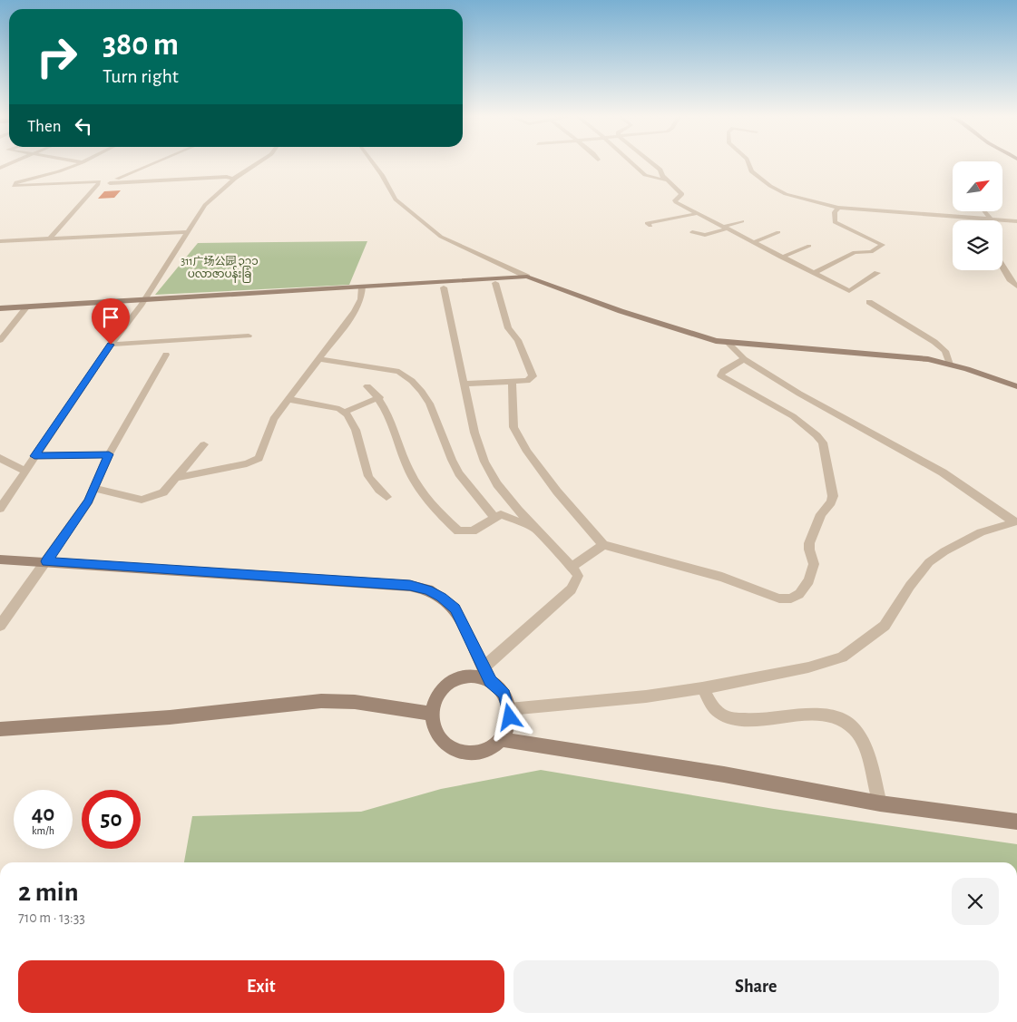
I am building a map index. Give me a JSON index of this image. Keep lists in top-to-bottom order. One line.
{"parks":["311广场公园 ၃၁၁ ပလာဇာပန်းခြံ"],"north":"top right","page":{"turn":["380 m","Turn right"],"then":"Then","speed":"40 km/h","limit":"50","heading":["2 min","710 m · 13:33"],"buttons":["Exit","Share"]}}
